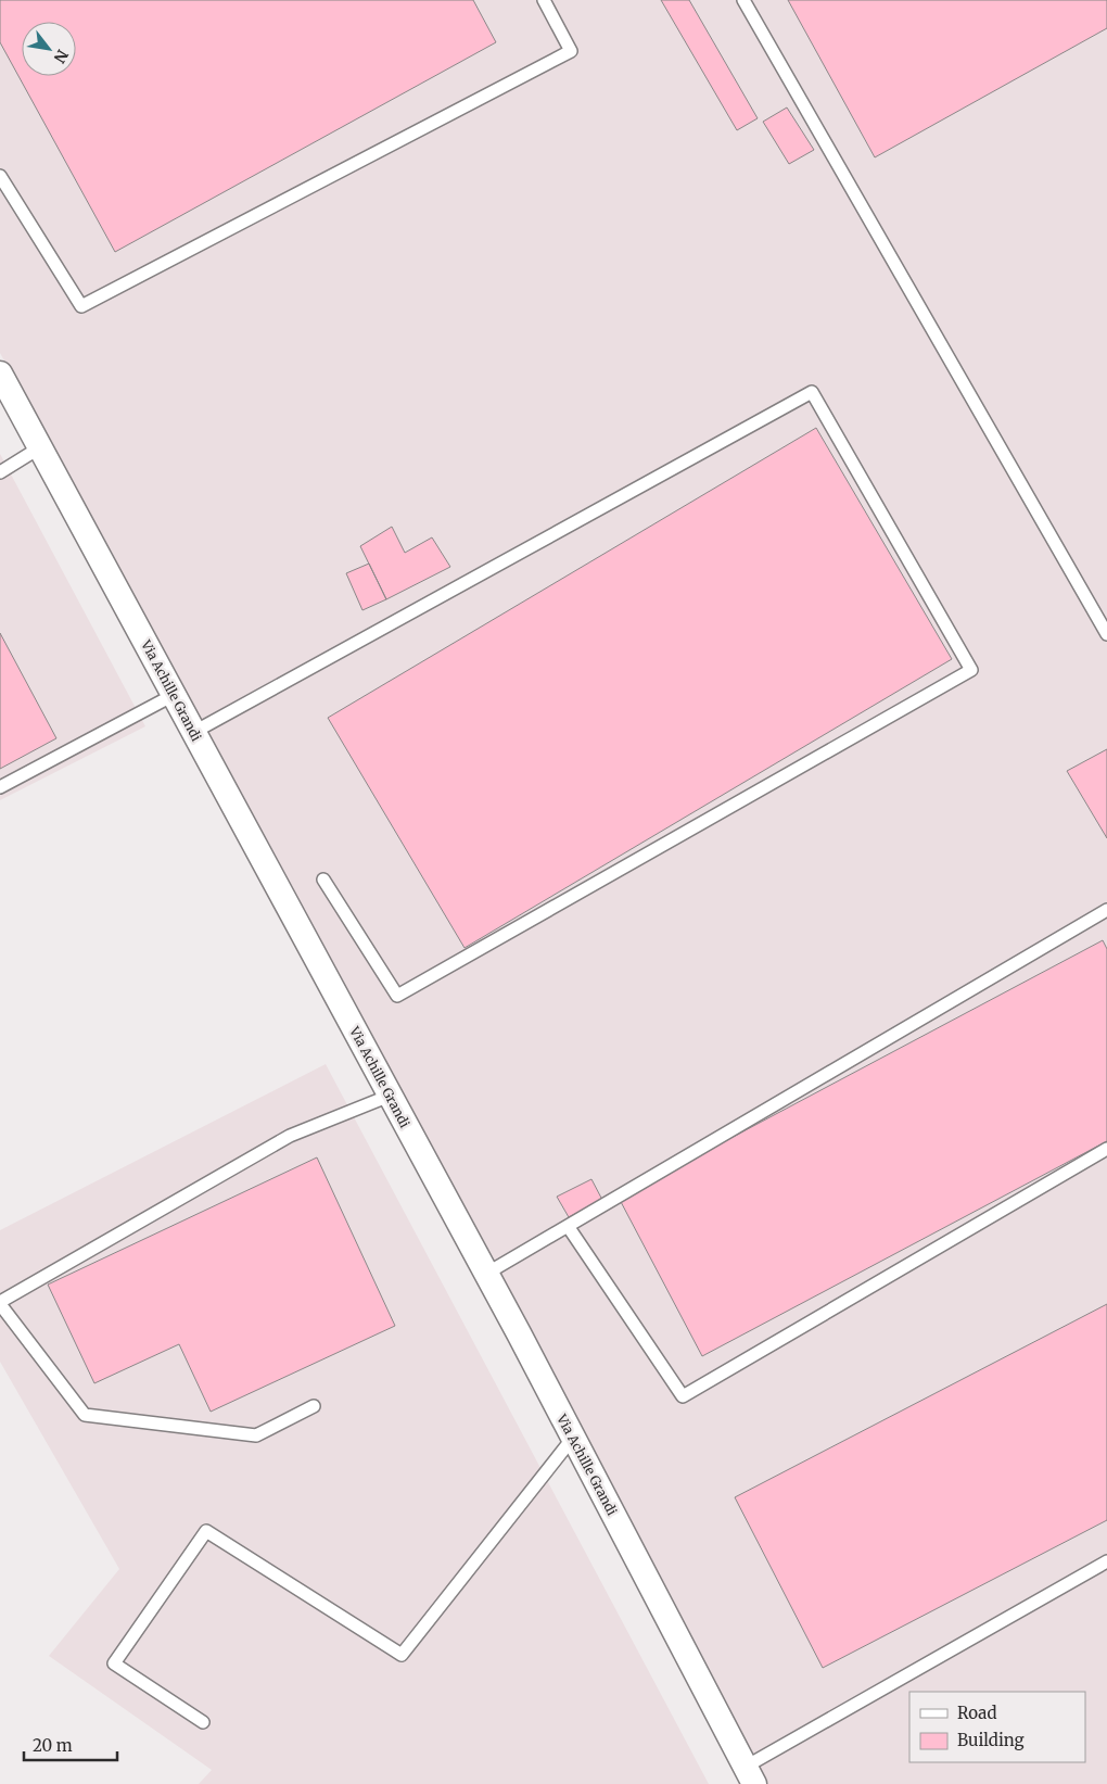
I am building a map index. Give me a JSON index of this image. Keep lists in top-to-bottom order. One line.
{"streets":{"street":["Via Achille Grandi"]},"legend":["Road","Building"],"scale_bar":"20 m","north":"bottom right"}
